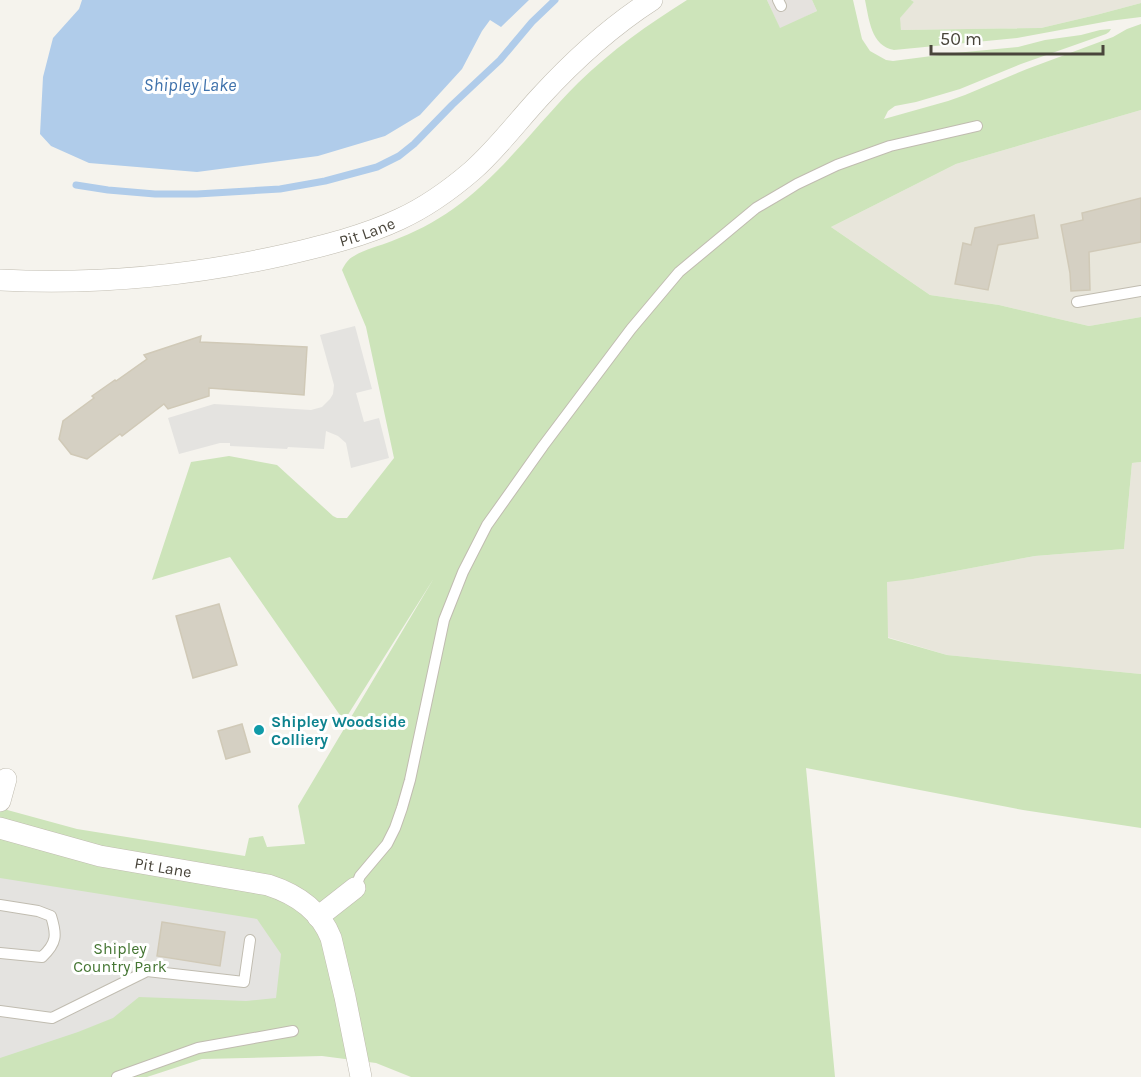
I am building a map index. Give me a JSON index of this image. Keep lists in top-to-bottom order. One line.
{"streets":{"street":["Pit Lane"]},"water":["Shipley Lake"],"parks":["Shipley Country Park"],"places":["Shipley Woodside Colliery"],"scale_bar":"50 m"}
